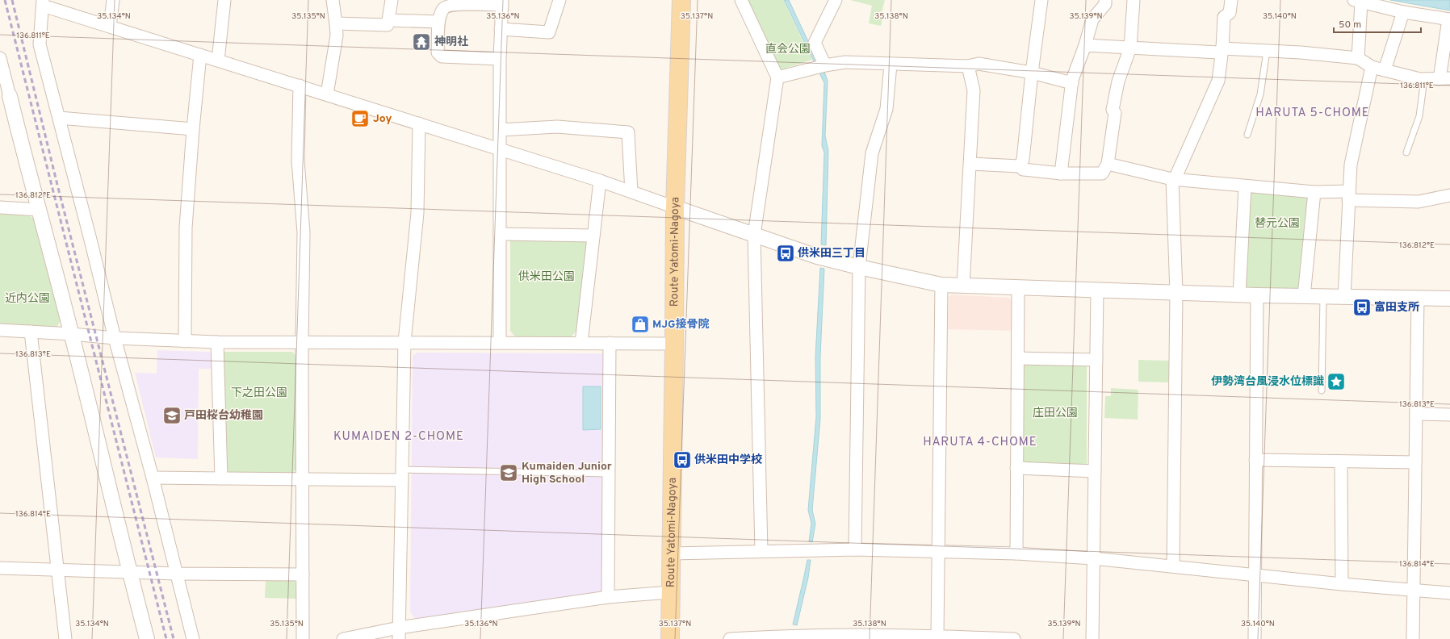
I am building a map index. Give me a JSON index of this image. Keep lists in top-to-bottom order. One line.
{"streets":{"main road":["Route Yatomi-Nagoya"]},"districts":["HARUTA 5-CHOME","KUMAIDEN 2-CHOME","HARUTA 4-CHOME"],"parks":["直会公園","替元公園","供米田公園","近内公園","下之田公園","庄田公園"],"places":{"temple":["神明社"],"cafe":["Joy"],"bus stop":["供米田三丁目","富田支所","供米田中学校"],"shop":["MJG接骨院"],"place":["伊勢湾台風浸水位標識"],"school or university":["戸田桜台幼稚園","Kumaiden Junior High School"]},"scale_bar":"50 m","coordinates":["35.134°N","35.135°N","35.136°N","35.137°N","35.138°N","35.139°N","35.140°N","136.811°E","136.812°E","136.813°E","136.814°E"]}
